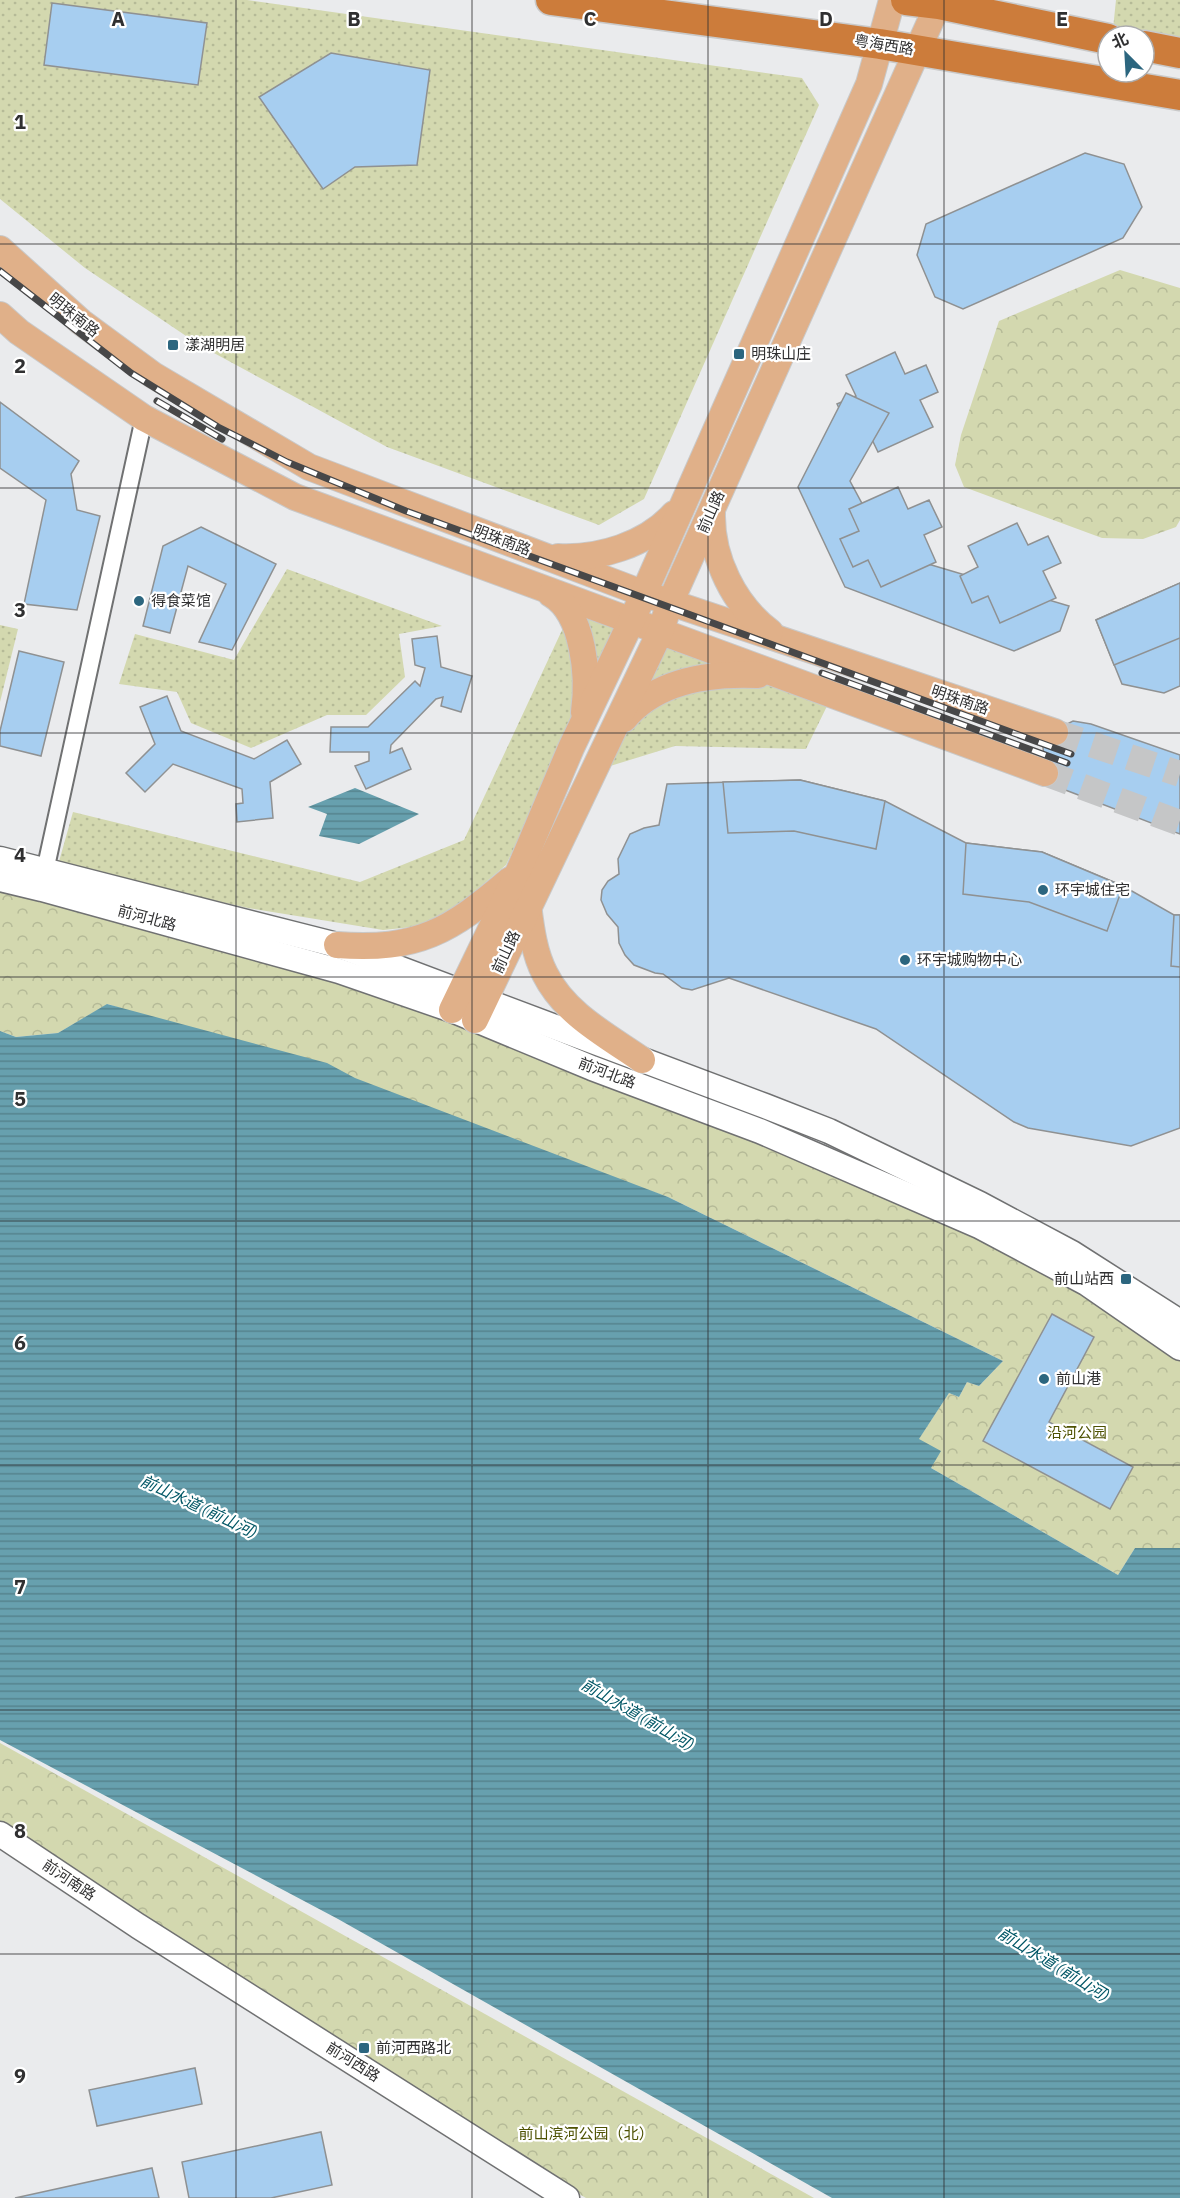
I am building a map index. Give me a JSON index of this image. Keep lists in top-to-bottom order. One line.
{"streets":{"highway":["粤海西路"],"main road":["明珠南路","前山路","前河北路","前河南路","前河西路"]},"crossings":[["粤海西路","前山路"],["明珠南路","前山路"],["前山路","前河北路"],["前河南路","前河西路"]],"water":["前山水道 (前山河)"],"parks":["沿河公园","前山滨河公园（北）"],"places":{"transit":["漾湖明居","明珠山庄","前山站西","前河西路北"],"other":["得食菜馆","环宇城住宅","环宇城购物中心","前山港"]},"north":"top left","grid":{"columns":["A","B","C","D","E"],"rows":["1","2","3","4","5","6","7","8","9"]}}
